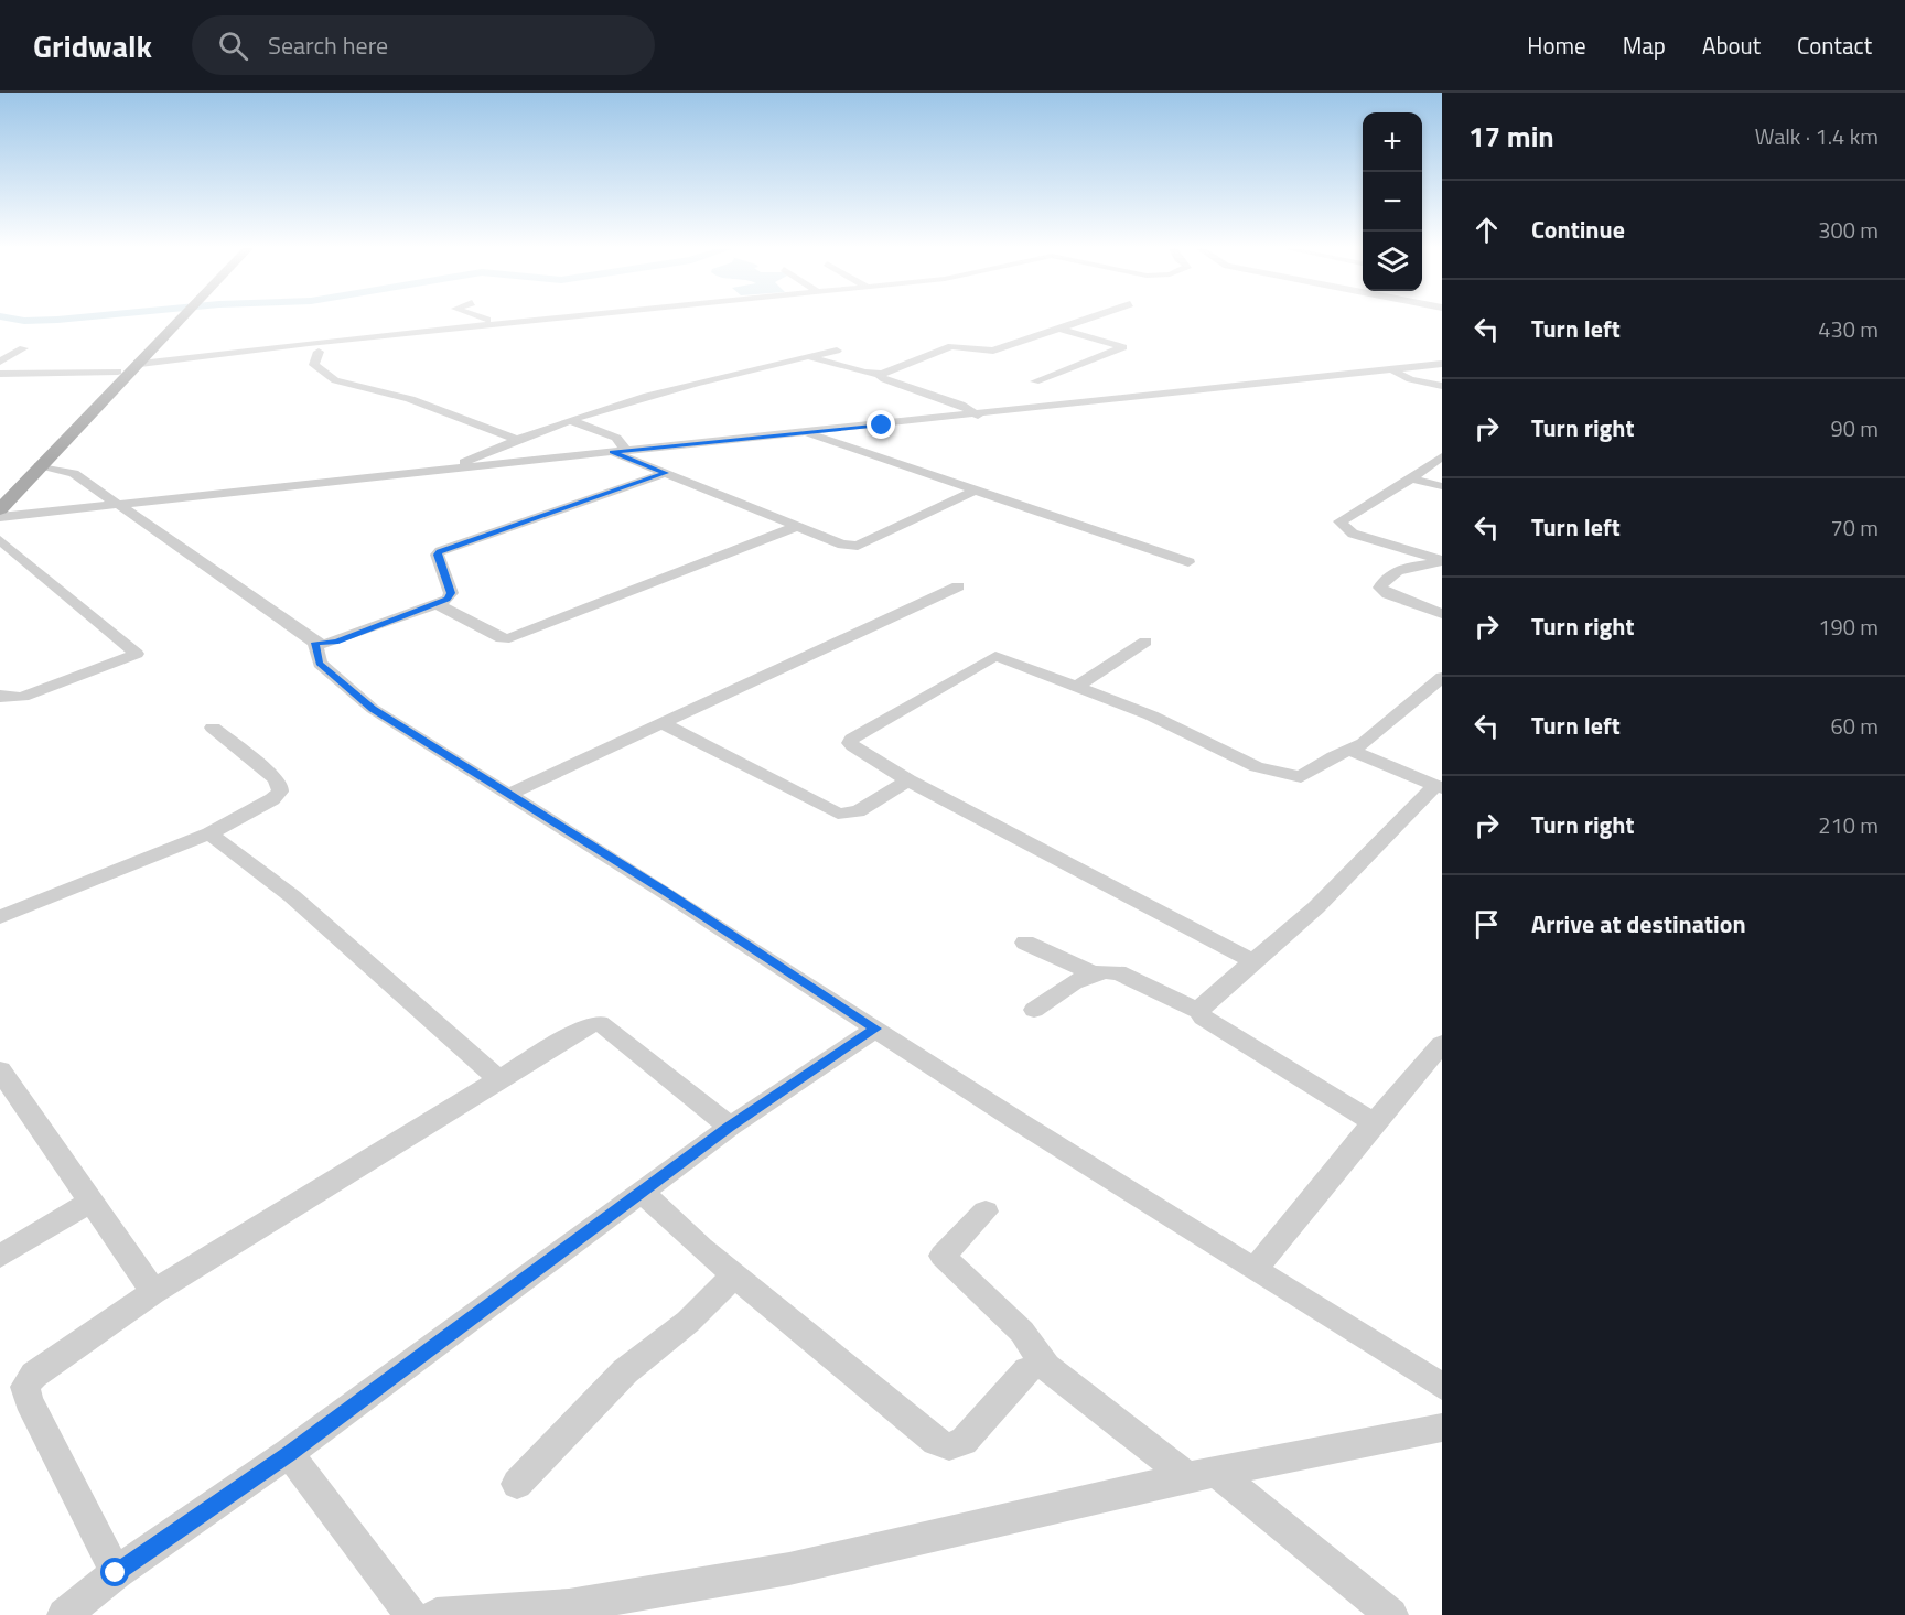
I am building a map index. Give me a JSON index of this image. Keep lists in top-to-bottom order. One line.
{"page":{"header":"Gridwalk","search":"Search here","nav":["Home","Map","About","Contact"],"heading":["17 min","Walk · 1.4 km"],"map_buttons":["+","−"],"list":[["Continue","300 m"],["Turn left","430 m"],["Turn right","90 m"],["Turn left","70 m"],["Turn right","190 m"],["Turn left","60 m"],["Turn right","210 m"],"Arrive at destination"]}}
